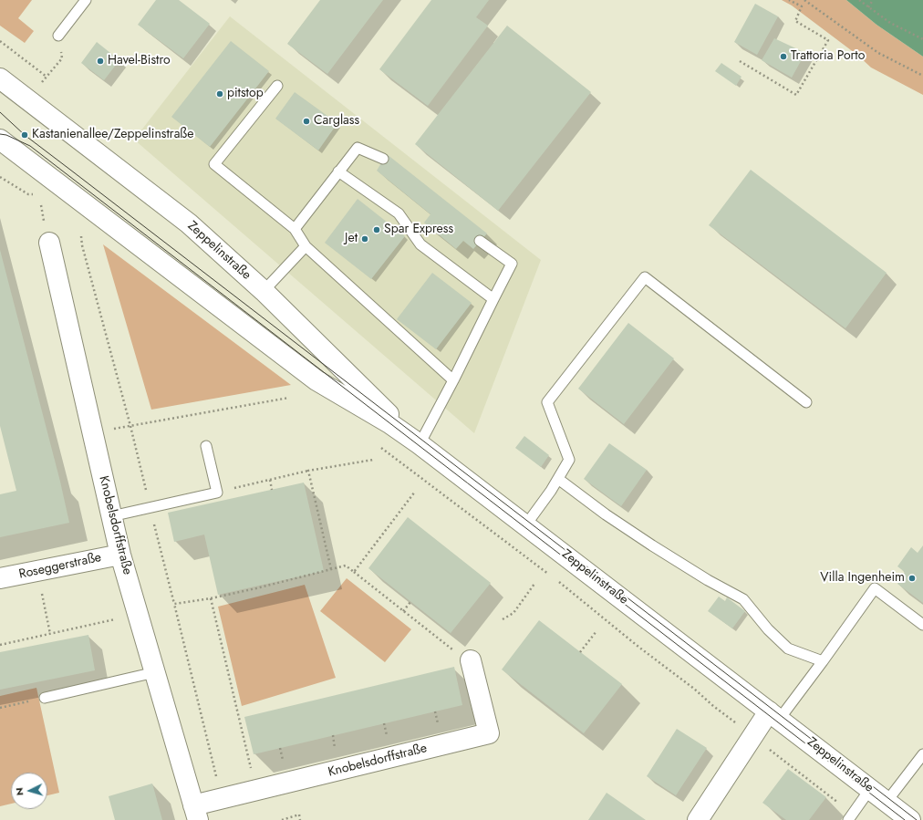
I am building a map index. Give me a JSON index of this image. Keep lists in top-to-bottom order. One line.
{"streets":{"main road":["Zeppelinstraße","Knobelsdorffstraße","Roseggerstraße"]},"crossings":[["Knobelsdorffstraße","Roseggerstraße"]],"places":["Trattoria Porto","Havel-Bistro","pitstop","Carglass","Kastanienallee/Zeppelinstraße","Spar Express","Jet","Villa Ingenheim"],"north":"left"}
